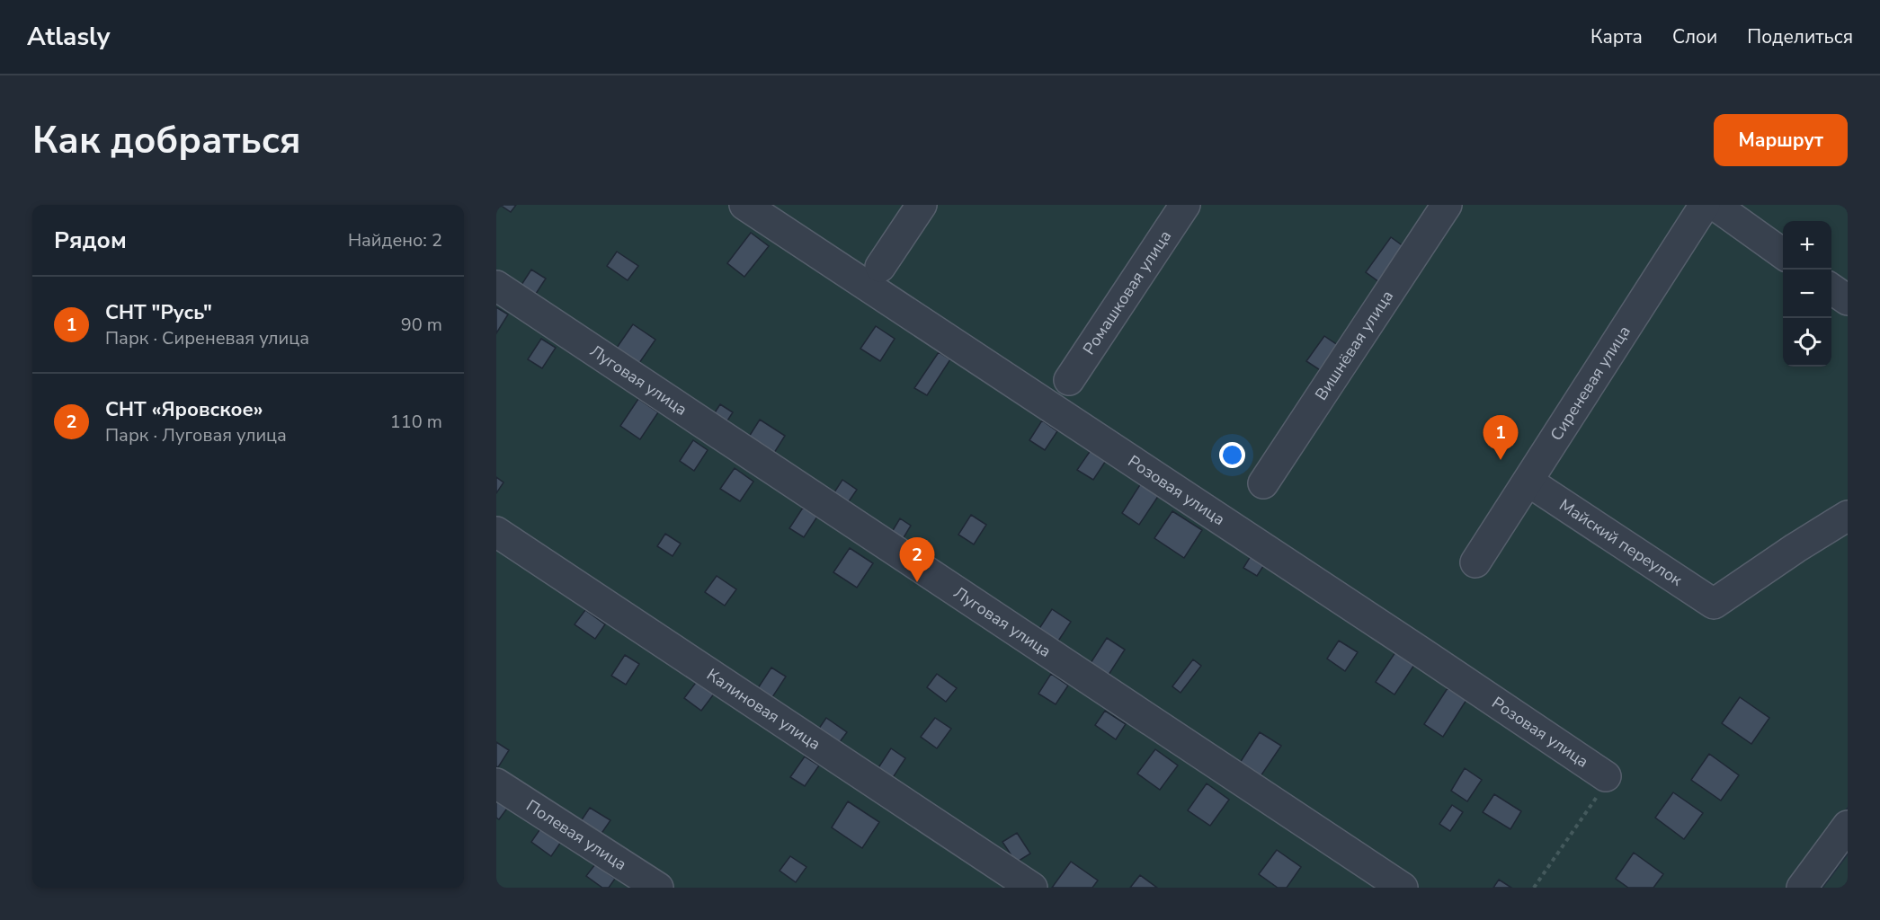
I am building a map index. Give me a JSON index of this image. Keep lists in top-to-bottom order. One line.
{"streets":{"street":["Ромашковая улица","Вишнёвая улица","Луговая улица","Сиреневая улица","Розовая улица","Майский переулок","Калиновая улица","Полевая улица"]},"crossings":[["Сиреневая улица","Майский переулок"]],"page":{"header":"Atlasly","nav":["Карта","Слои","Поделиться"],"buttons":"Маршрут","title":"Как добраться","heading":["Рядом","Найдено: 2"],"map_buttons":["+","−"],"list":[{"mark":"1","name":"СНТ \"Русь\"","note":"Парк · Сиреневая улица","value":"90 m"},{"mark":"2","name":"СНТ «Яровское»","note":"Парк · Луговая улица","value":"110 m"}],"pins":["1","2"]}}
